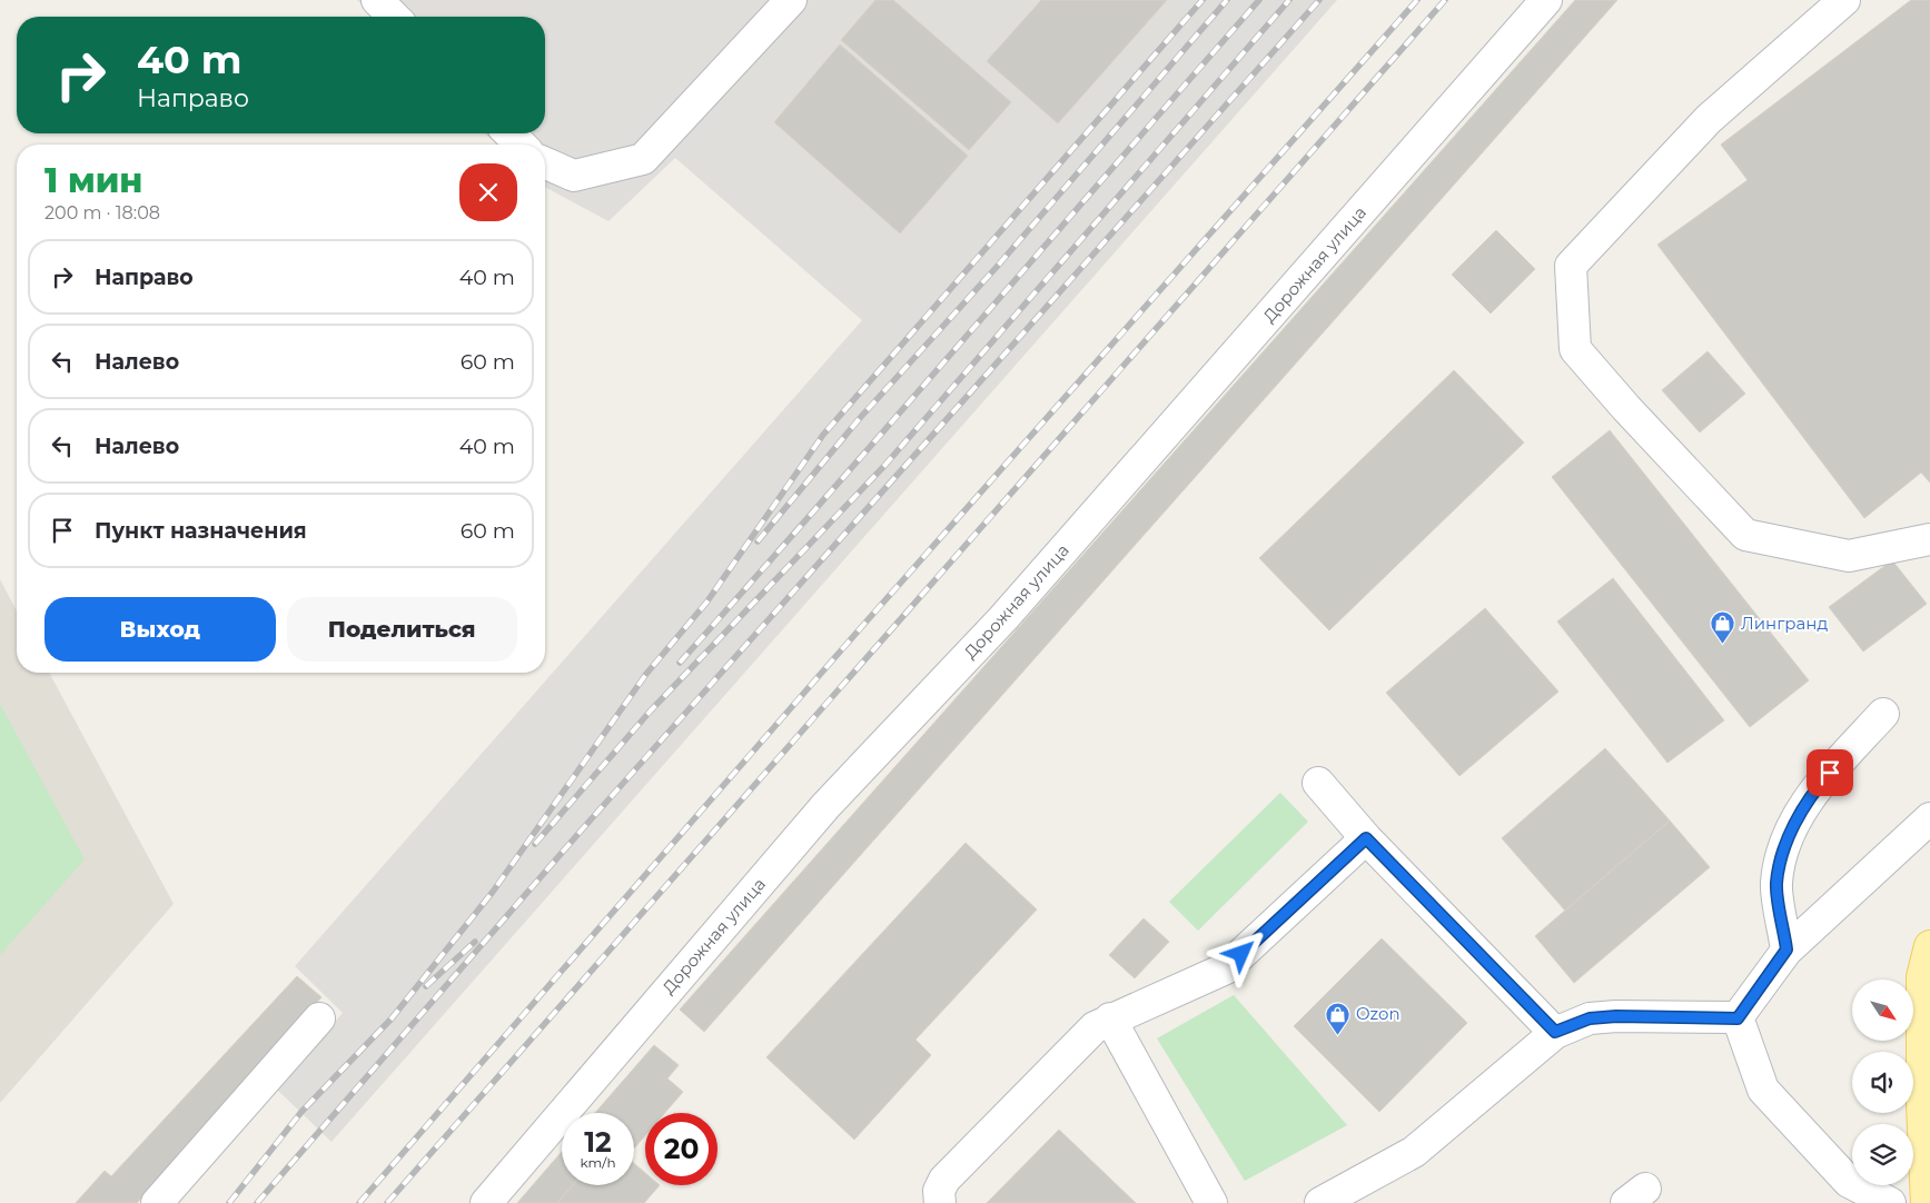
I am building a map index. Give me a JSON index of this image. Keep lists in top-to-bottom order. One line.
{"streets":{"street":["Дорожная улица"]},"places":{"shop":["Лингранд","Ozon"]},"north":"bottom right","page":{"turn":["40 m","Направо"],"heading":["1 мин","200 m · 18:08"],"list":[{"name":"Направо","value":"40 m"},{"name":"Налево","value":"60 m"},{"name":"Налево","value":"40 m"},{"name":"Пункт назначения","value":"60 m"}],"buttons":["Выход","Поделиться"],"speed":"12 km/h","limit":"20"}}
